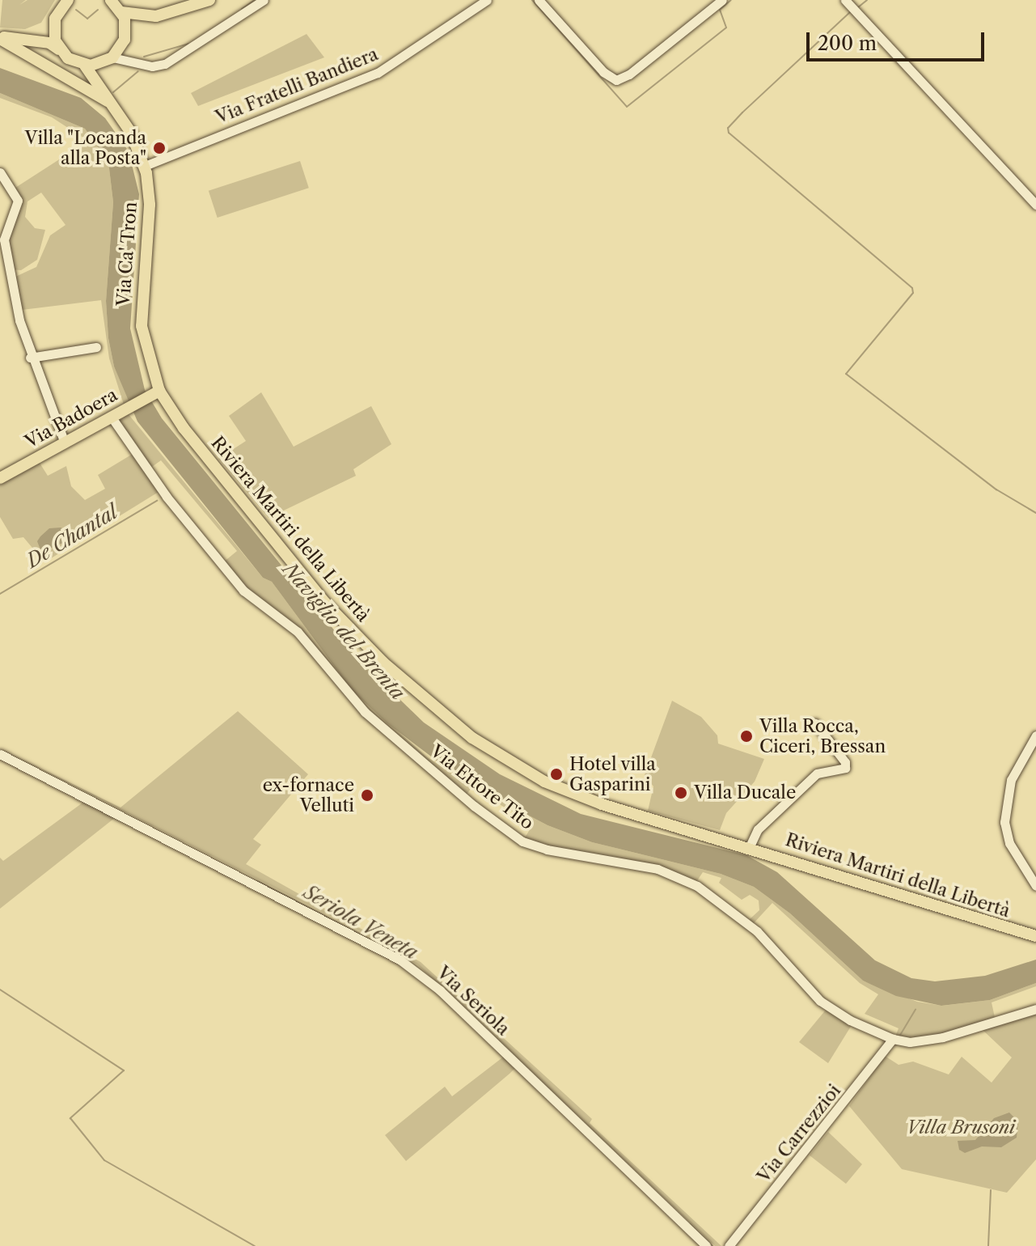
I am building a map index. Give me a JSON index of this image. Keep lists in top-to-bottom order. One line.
{"streets":{"main road":["Via Ca' Tron","Via Badoera","Riviera Martiri della Libertà"],"street":["Via Fratelli Bandiera","Via Ettore Tito","Via Seriola","Via Carrezzioi"]},"crossings":[["Via Fratelli Bandiera","Via Ca' Tron"],["Via Ca' Tron","Via Badoera"],["Via Ca' Tron","Riviera Martiri della Libertà"],["Via Badoera","Riviera Martiri della Libertà"],["Via Badoera","Via Ettore Tito"],["Via Ettore Tito","Via Carrezzioi"]],"water":["De Chantal","Naviglio del Brenta","Seriola Veneta"],"parks":["Villa Brusoni"],"places":["Villa \"Locanda alla Posta\"","Villa Rocca, Ciceri, Bressan","Hotel villa Gasparini","Villa Ducale","ex-fornace Velluti"],"scale_bar":"200 m"}
